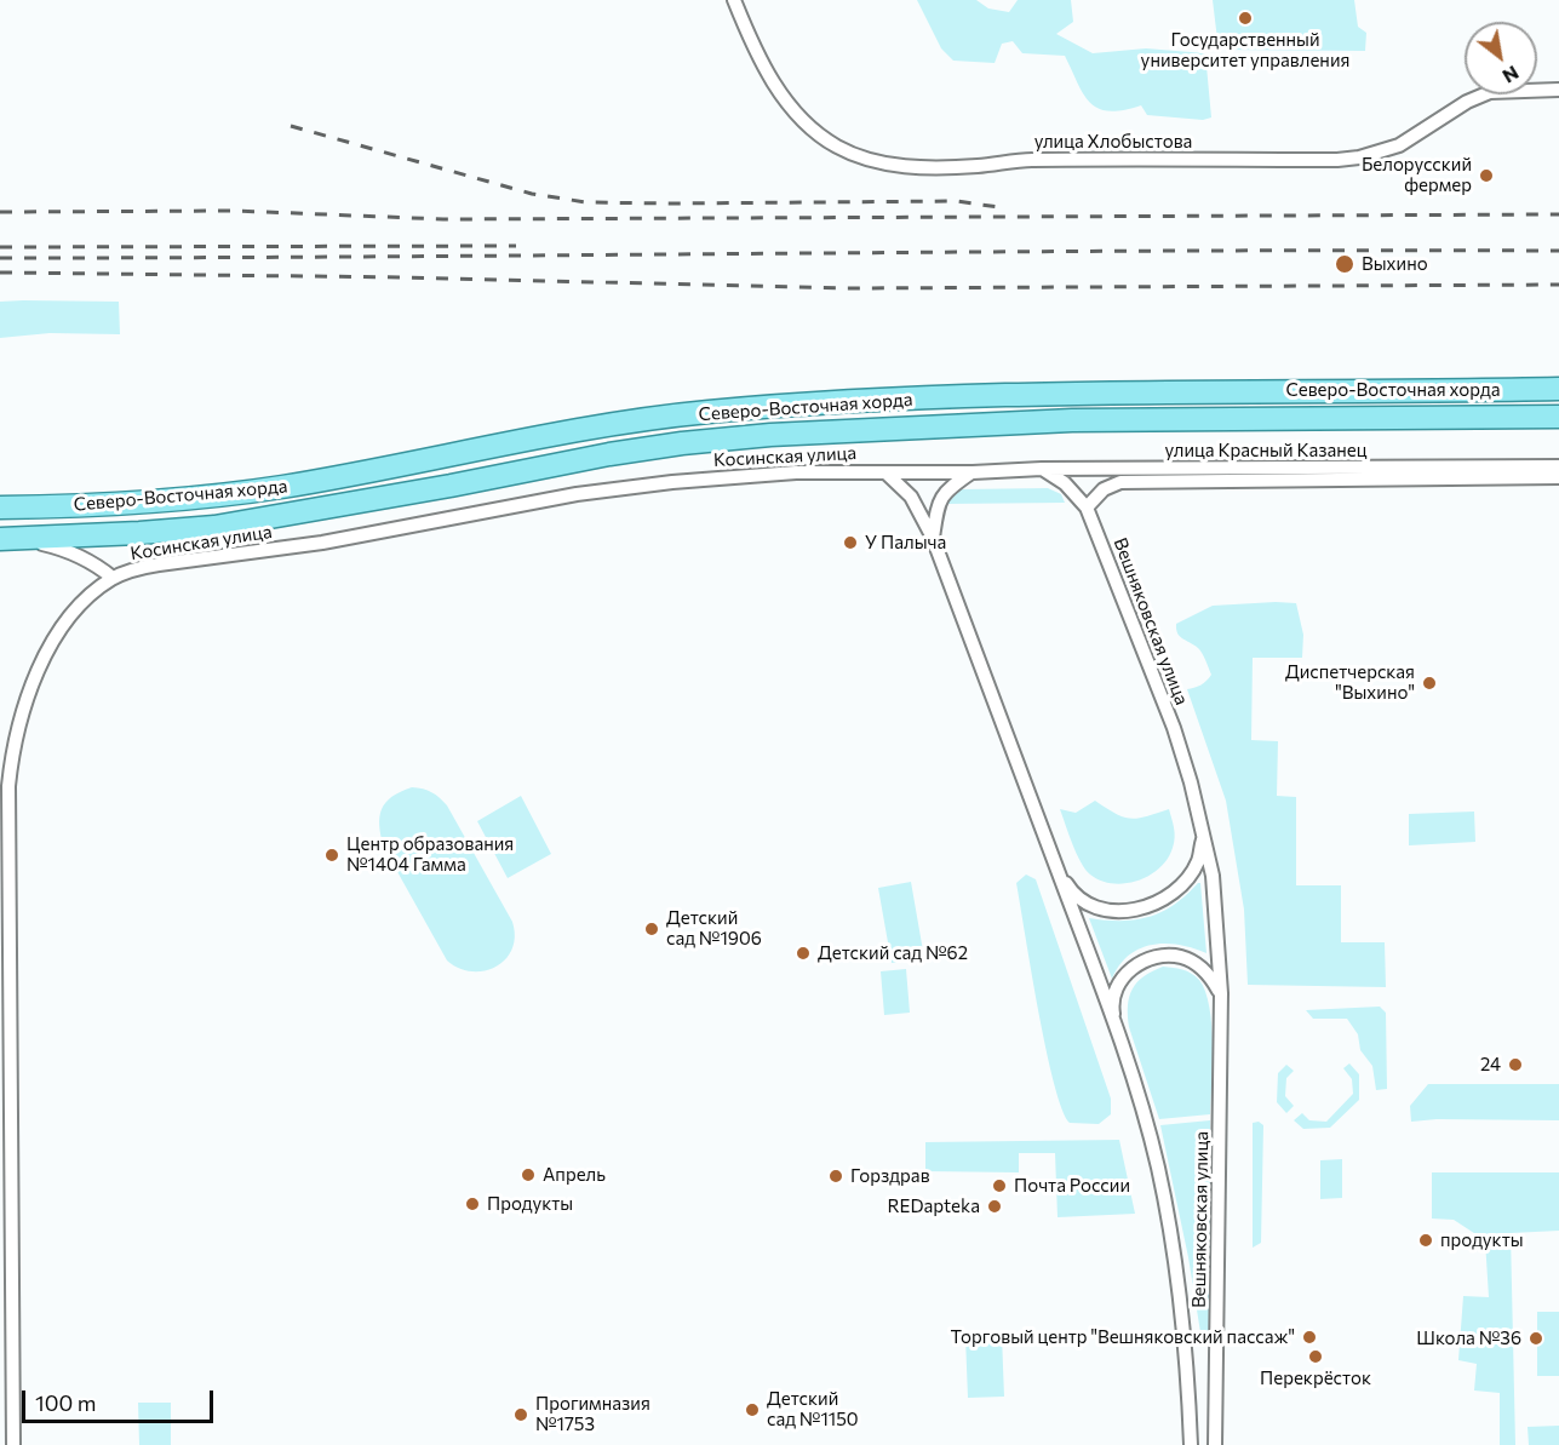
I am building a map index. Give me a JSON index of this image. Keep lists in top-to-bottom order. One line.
{"streets":{"main road":["Северо-Восточная хорда"],"street":["улица Хлобыстова","улица Красный Казанец","Косинская улица","Вешняковская улица"]},"crossings":[["улица Красный Казанец","Косинская улица"],["улица Красный Казанец","Вешняковская улица"],["Косинская улица","Вешняковская улица"]],"places":["Государственный университет управления","Белорусский фермер","Выхино","У Палыча","Диспетчерская \"Выхино\"","Центр образования №1404 Гамма","Детский сад №1906","Детский сад №62","24","Апрель","Горздрав","Почта России","Продукты","REDapteka","продукты","Торговый центр \"Вешняковский пассаж\"","Школа №36","Перекрёсток","Детский сад №1150","Прогимназия №1753"],"scale_bar":"100 m","north":"bottom right"}
